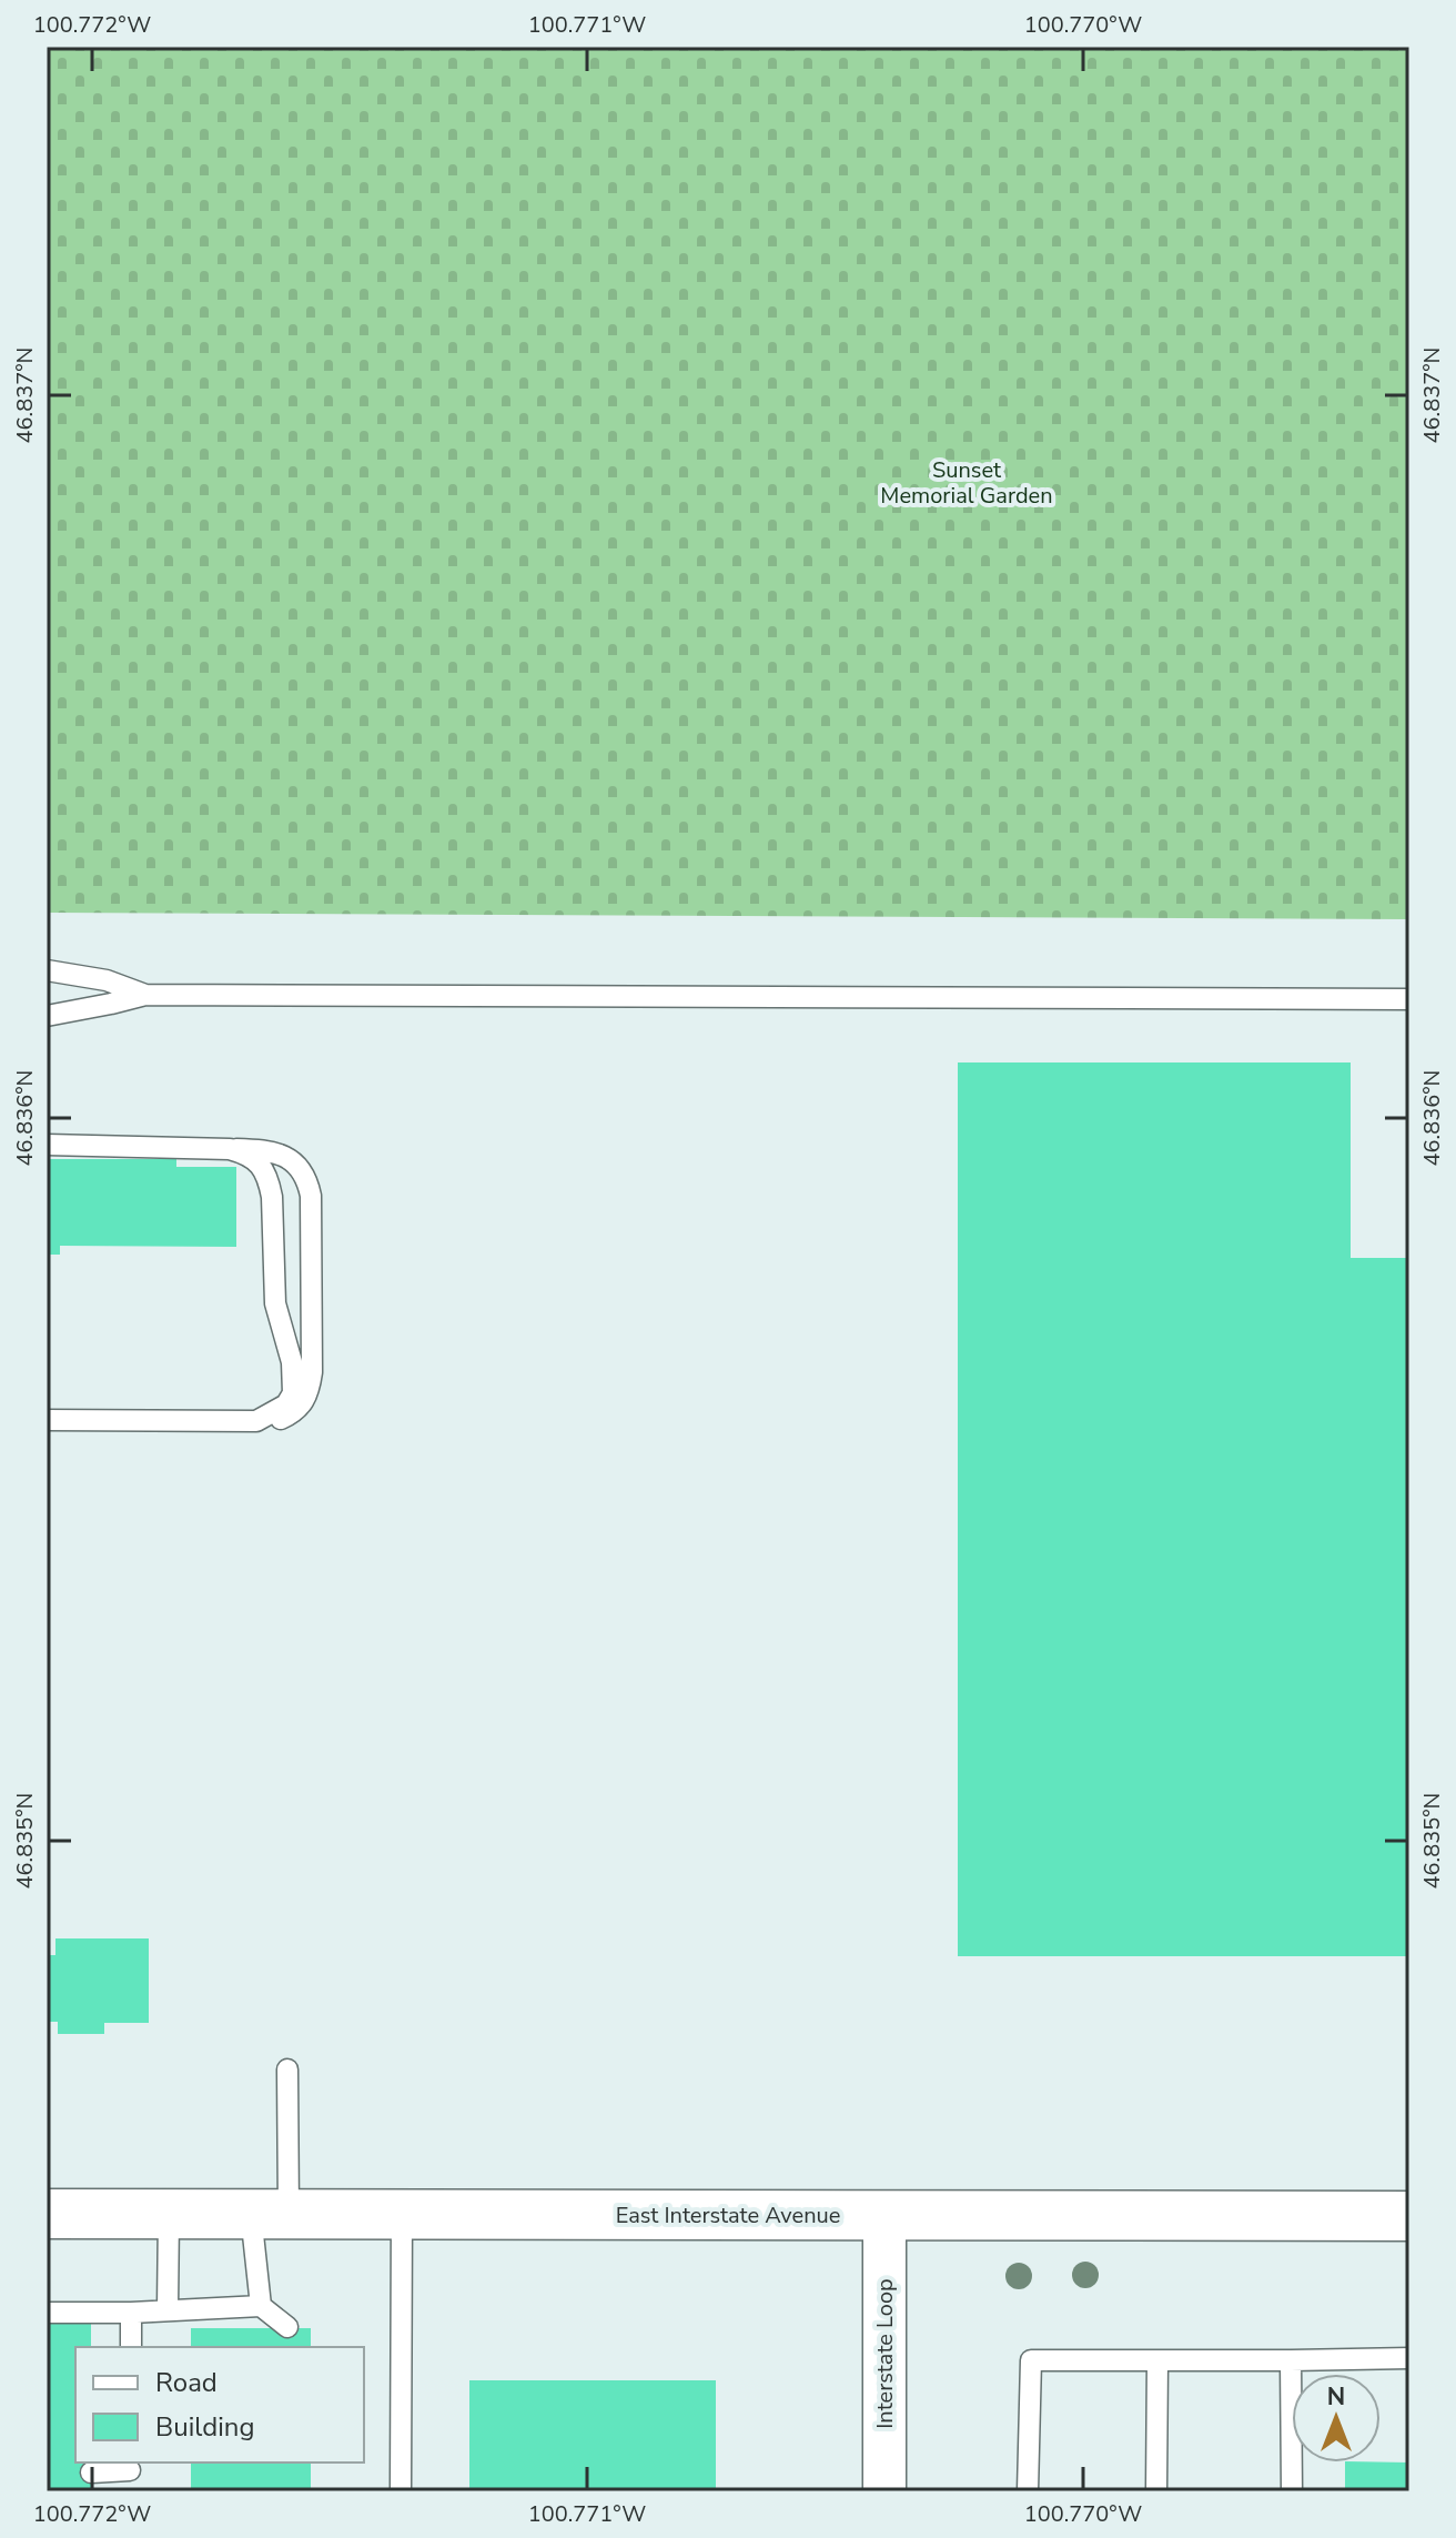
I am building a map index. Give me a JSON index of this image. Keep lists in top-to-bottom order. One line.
{"streets":{"street":["East Interstate Avenue","Interstate Loop"]},"crossings":[["East Interstate Avenue","Interstate Loop"]],"parks":["Sunset Memorial Garden"],"legend":["Road","Building"],"north":"top","coordinates":["100.772°W","100.771°W","100.770°W","46.837°N","46.836°N","46.835°N"]}
